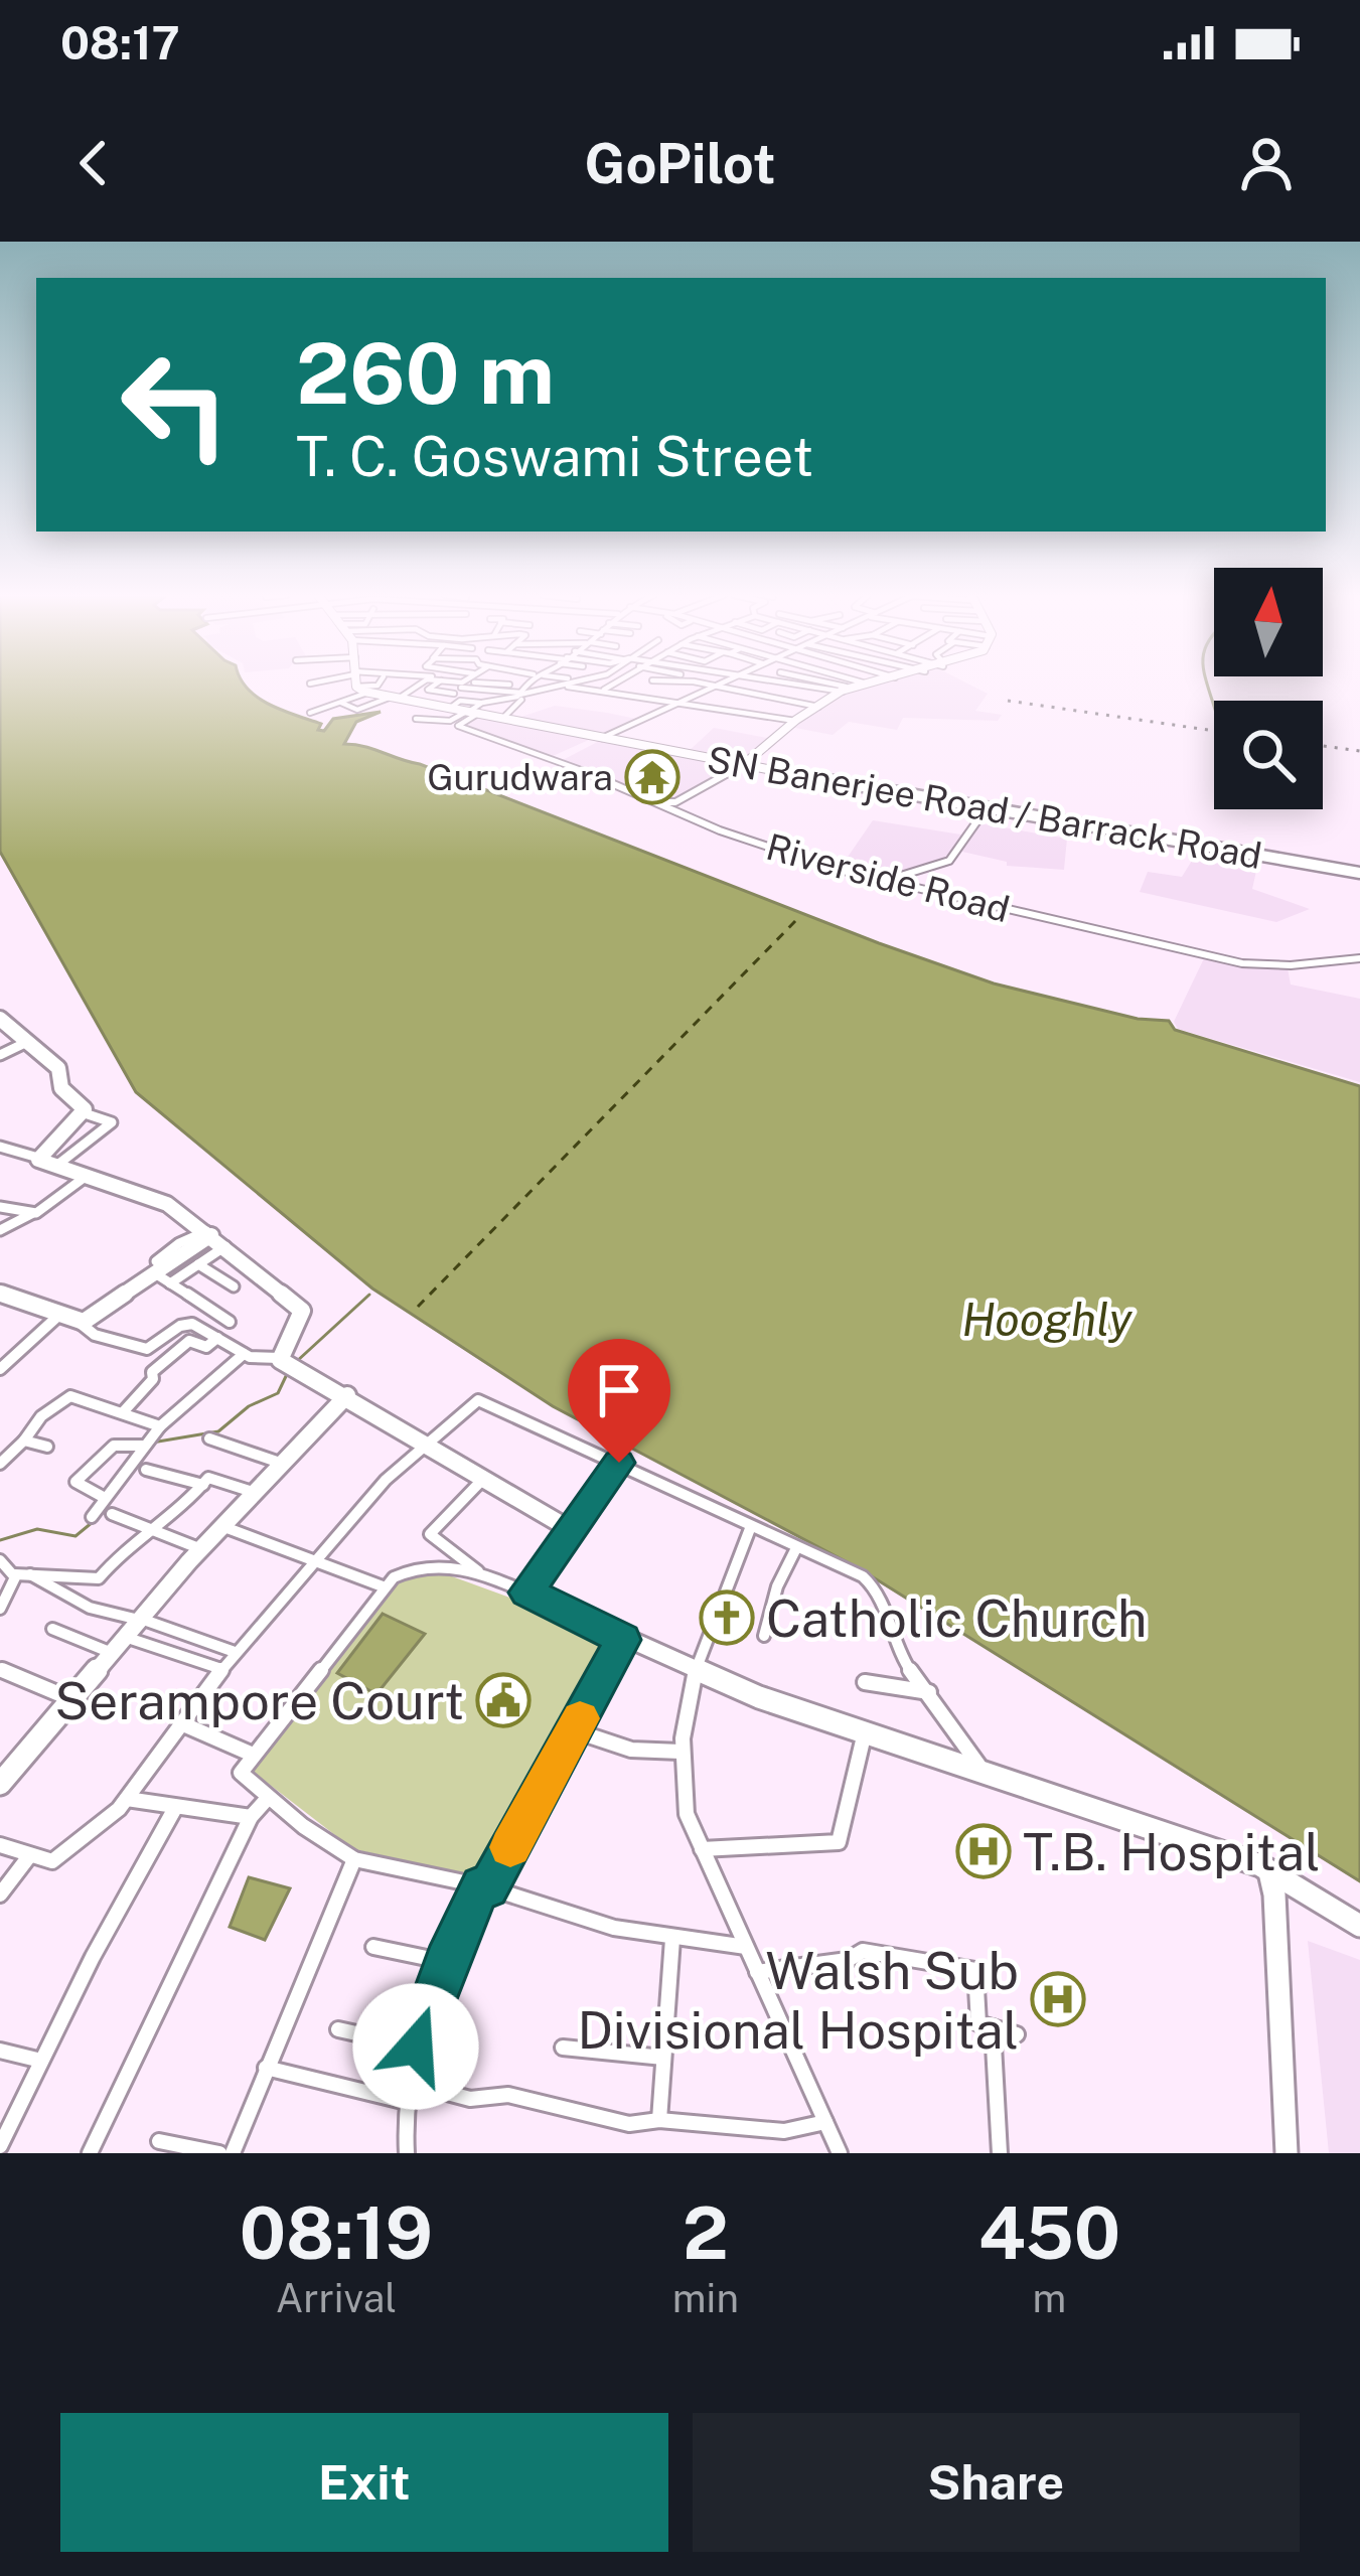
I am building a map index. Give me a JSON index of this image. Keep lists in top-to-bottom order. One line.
{"streets":{"street":["SN Banerjee Road / Barrack Road","Riverside Road"]},"crossings":[["SN Banerjee Road / Barrack Road","Riverside Road"]],"water":["Hooghly"],"places":{"temple":["Gurudwara"],"church":["Catholic Church"],"public building":["Serampore Court"],"hospital":["T.B. Hospital","Walsh Sub Divisional Hospital"]},"north":"top","page":{"status":"08:17","header":"GoPilot","turn":["260 m","T. C. Goswami Street"],"eta":["08:19","Arrival","2","min","450","m"],"buttons":["Exit","Share"]}}
